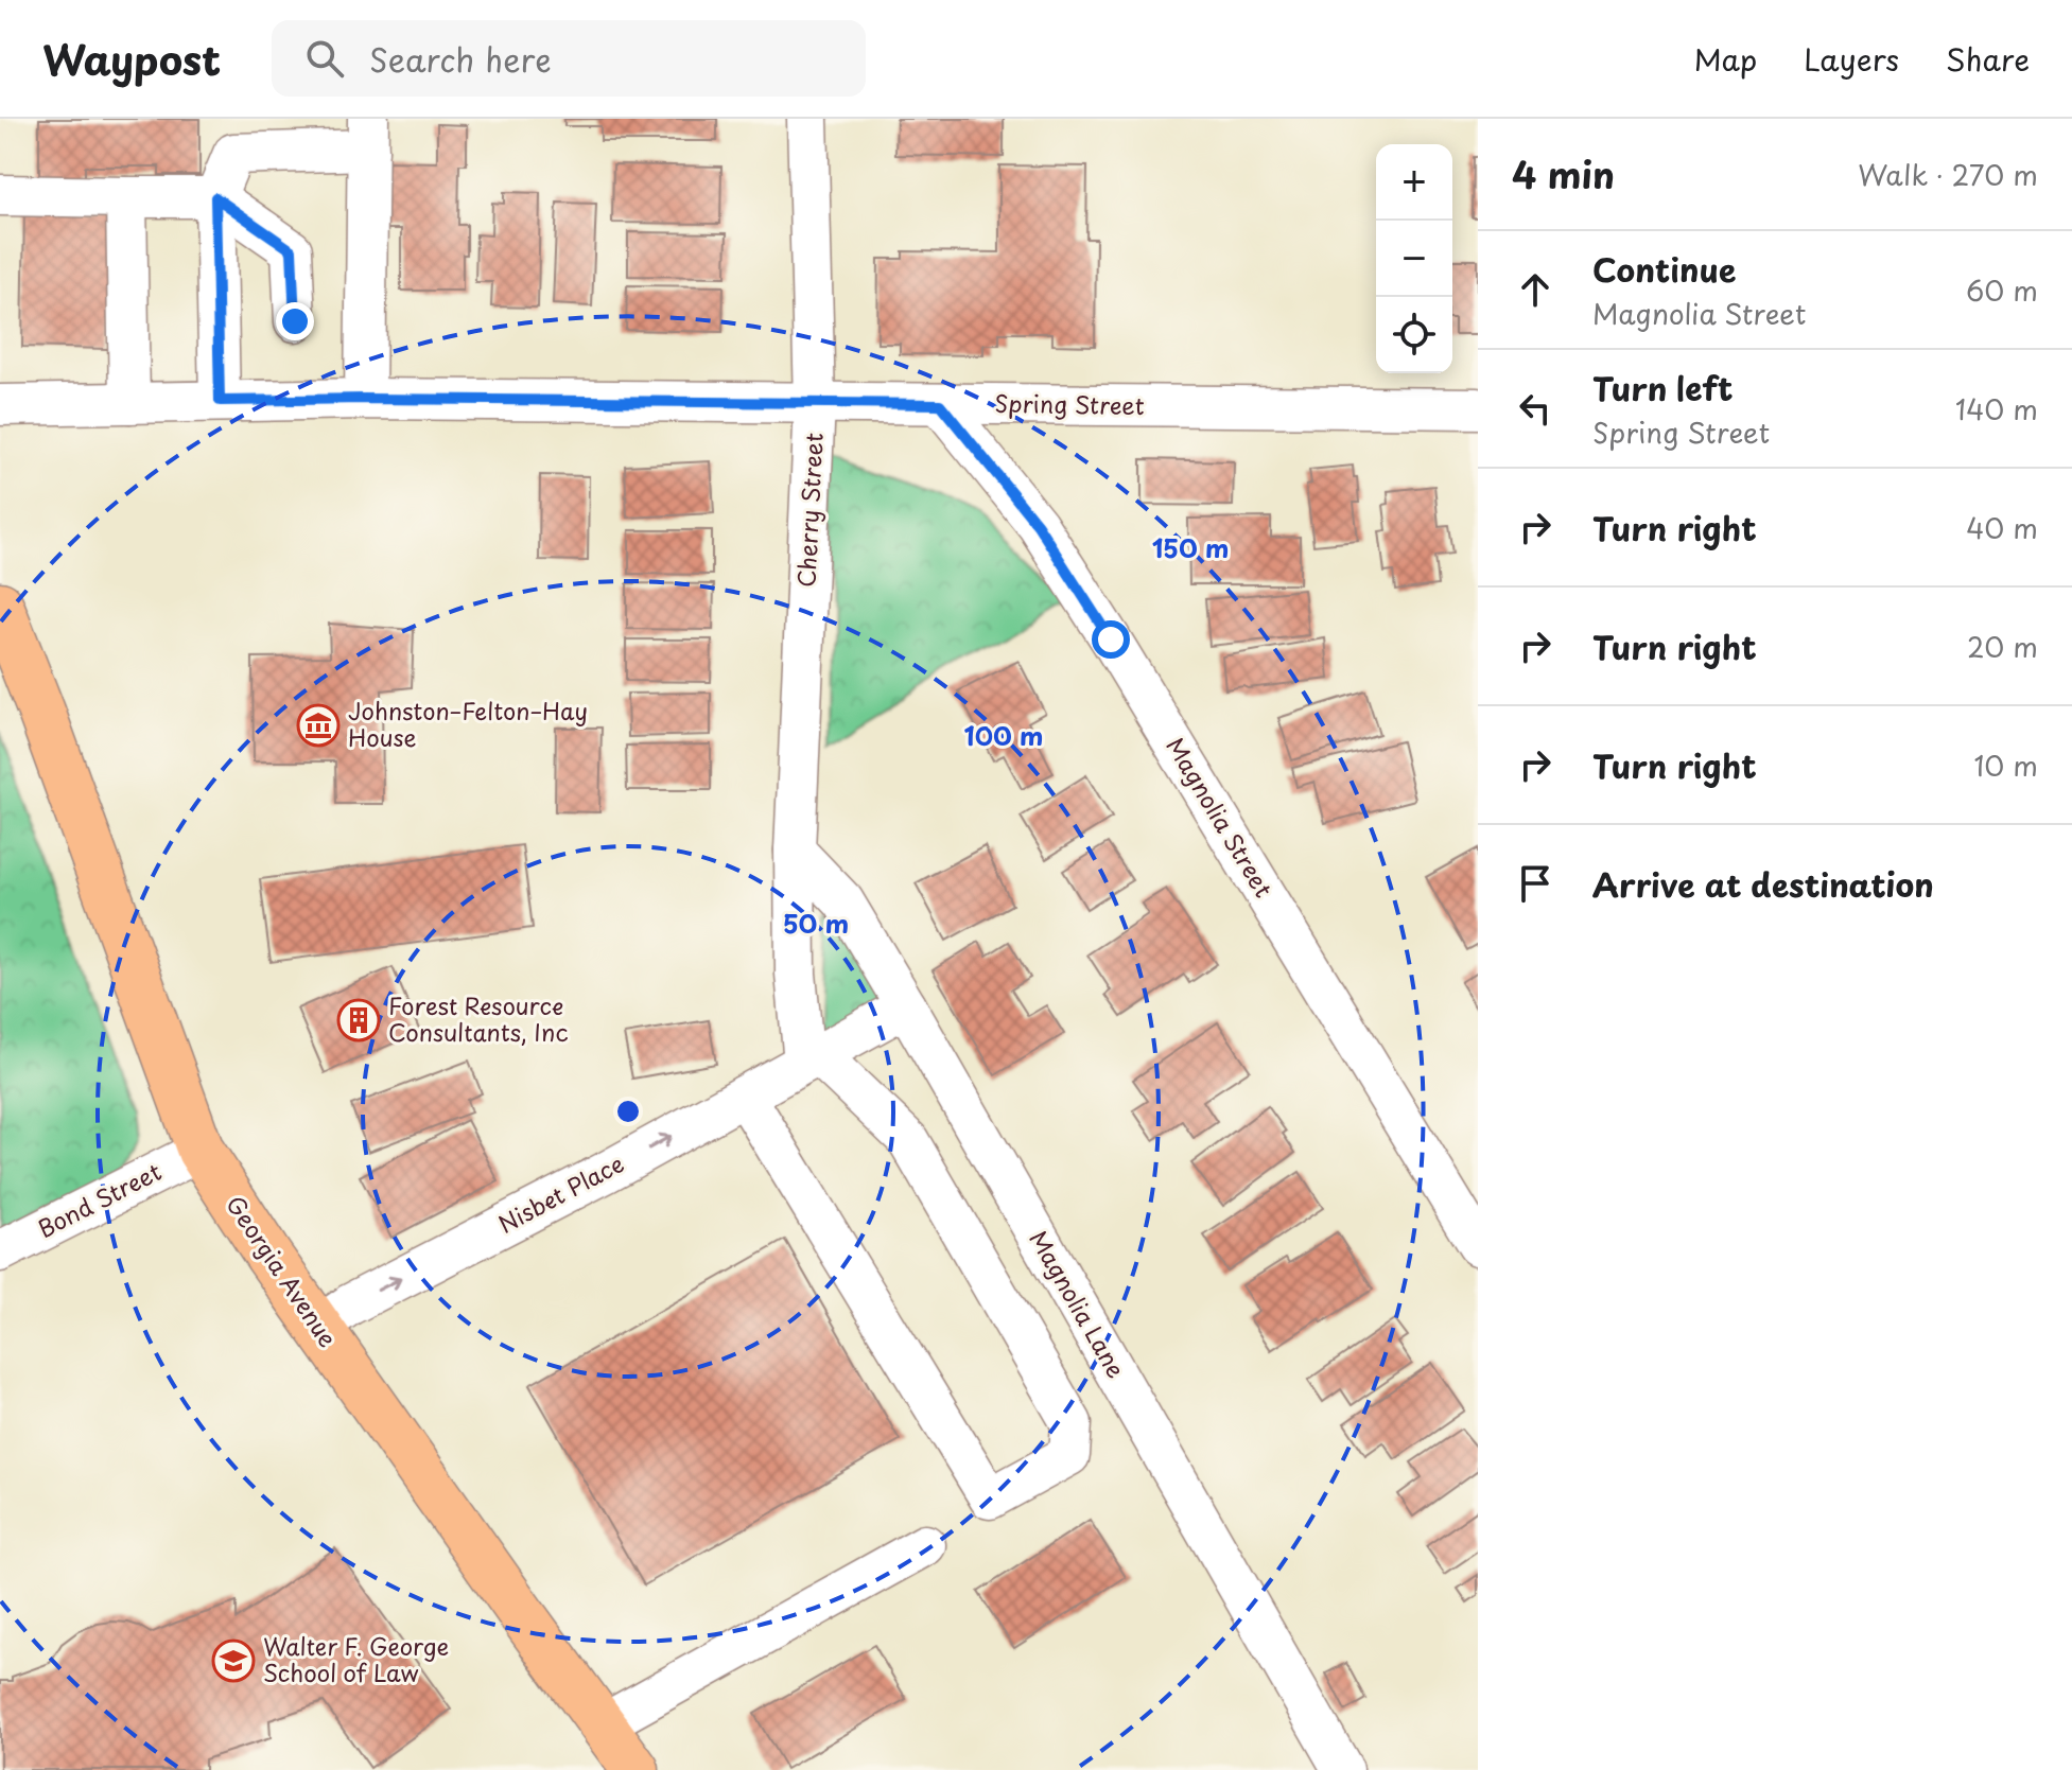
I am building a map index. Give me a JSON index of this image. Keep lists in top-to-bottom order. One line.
{"streets":{"main road":["Georgia Avenue"],"street":["Spring Street","Cherry Street","Magnolia Street","Nisbet Place","Bond Street","Magnolia Lane"]},"crossings":[["Spring Street","Cherry Street"],["Spring Street","Magnolia Street"],["Cherry Street","Magnolia Lane"],["Nisbet Place","Georgia Avenue"],["Nisbet Place","Magnolia Lane"],["Bond Street","Georgia Avenue"]],"one_way":["Nisbet Place"],"places":{"museum":["Johnston–Felton–Hay House"],"building":["Forest Resource Consultants, Inc"],"school or university":["Walter F. George School of Law"]},"page":{"header":"Waypost","search":"Search here","nav":["Map","Layers","Share"],"heading":["4 min","Walk · 270 m"],"map_buttons":["+","−"],"list":[["Continue","Magnolia Street","60 m"],["Turn left","Spring Street","140 m"],["Turn right","40 m"],["Turn right","20 m"],["Turn right","10 m"],"Arrive at destination"]},"rings":["150 m","100 m","50 m"]}
